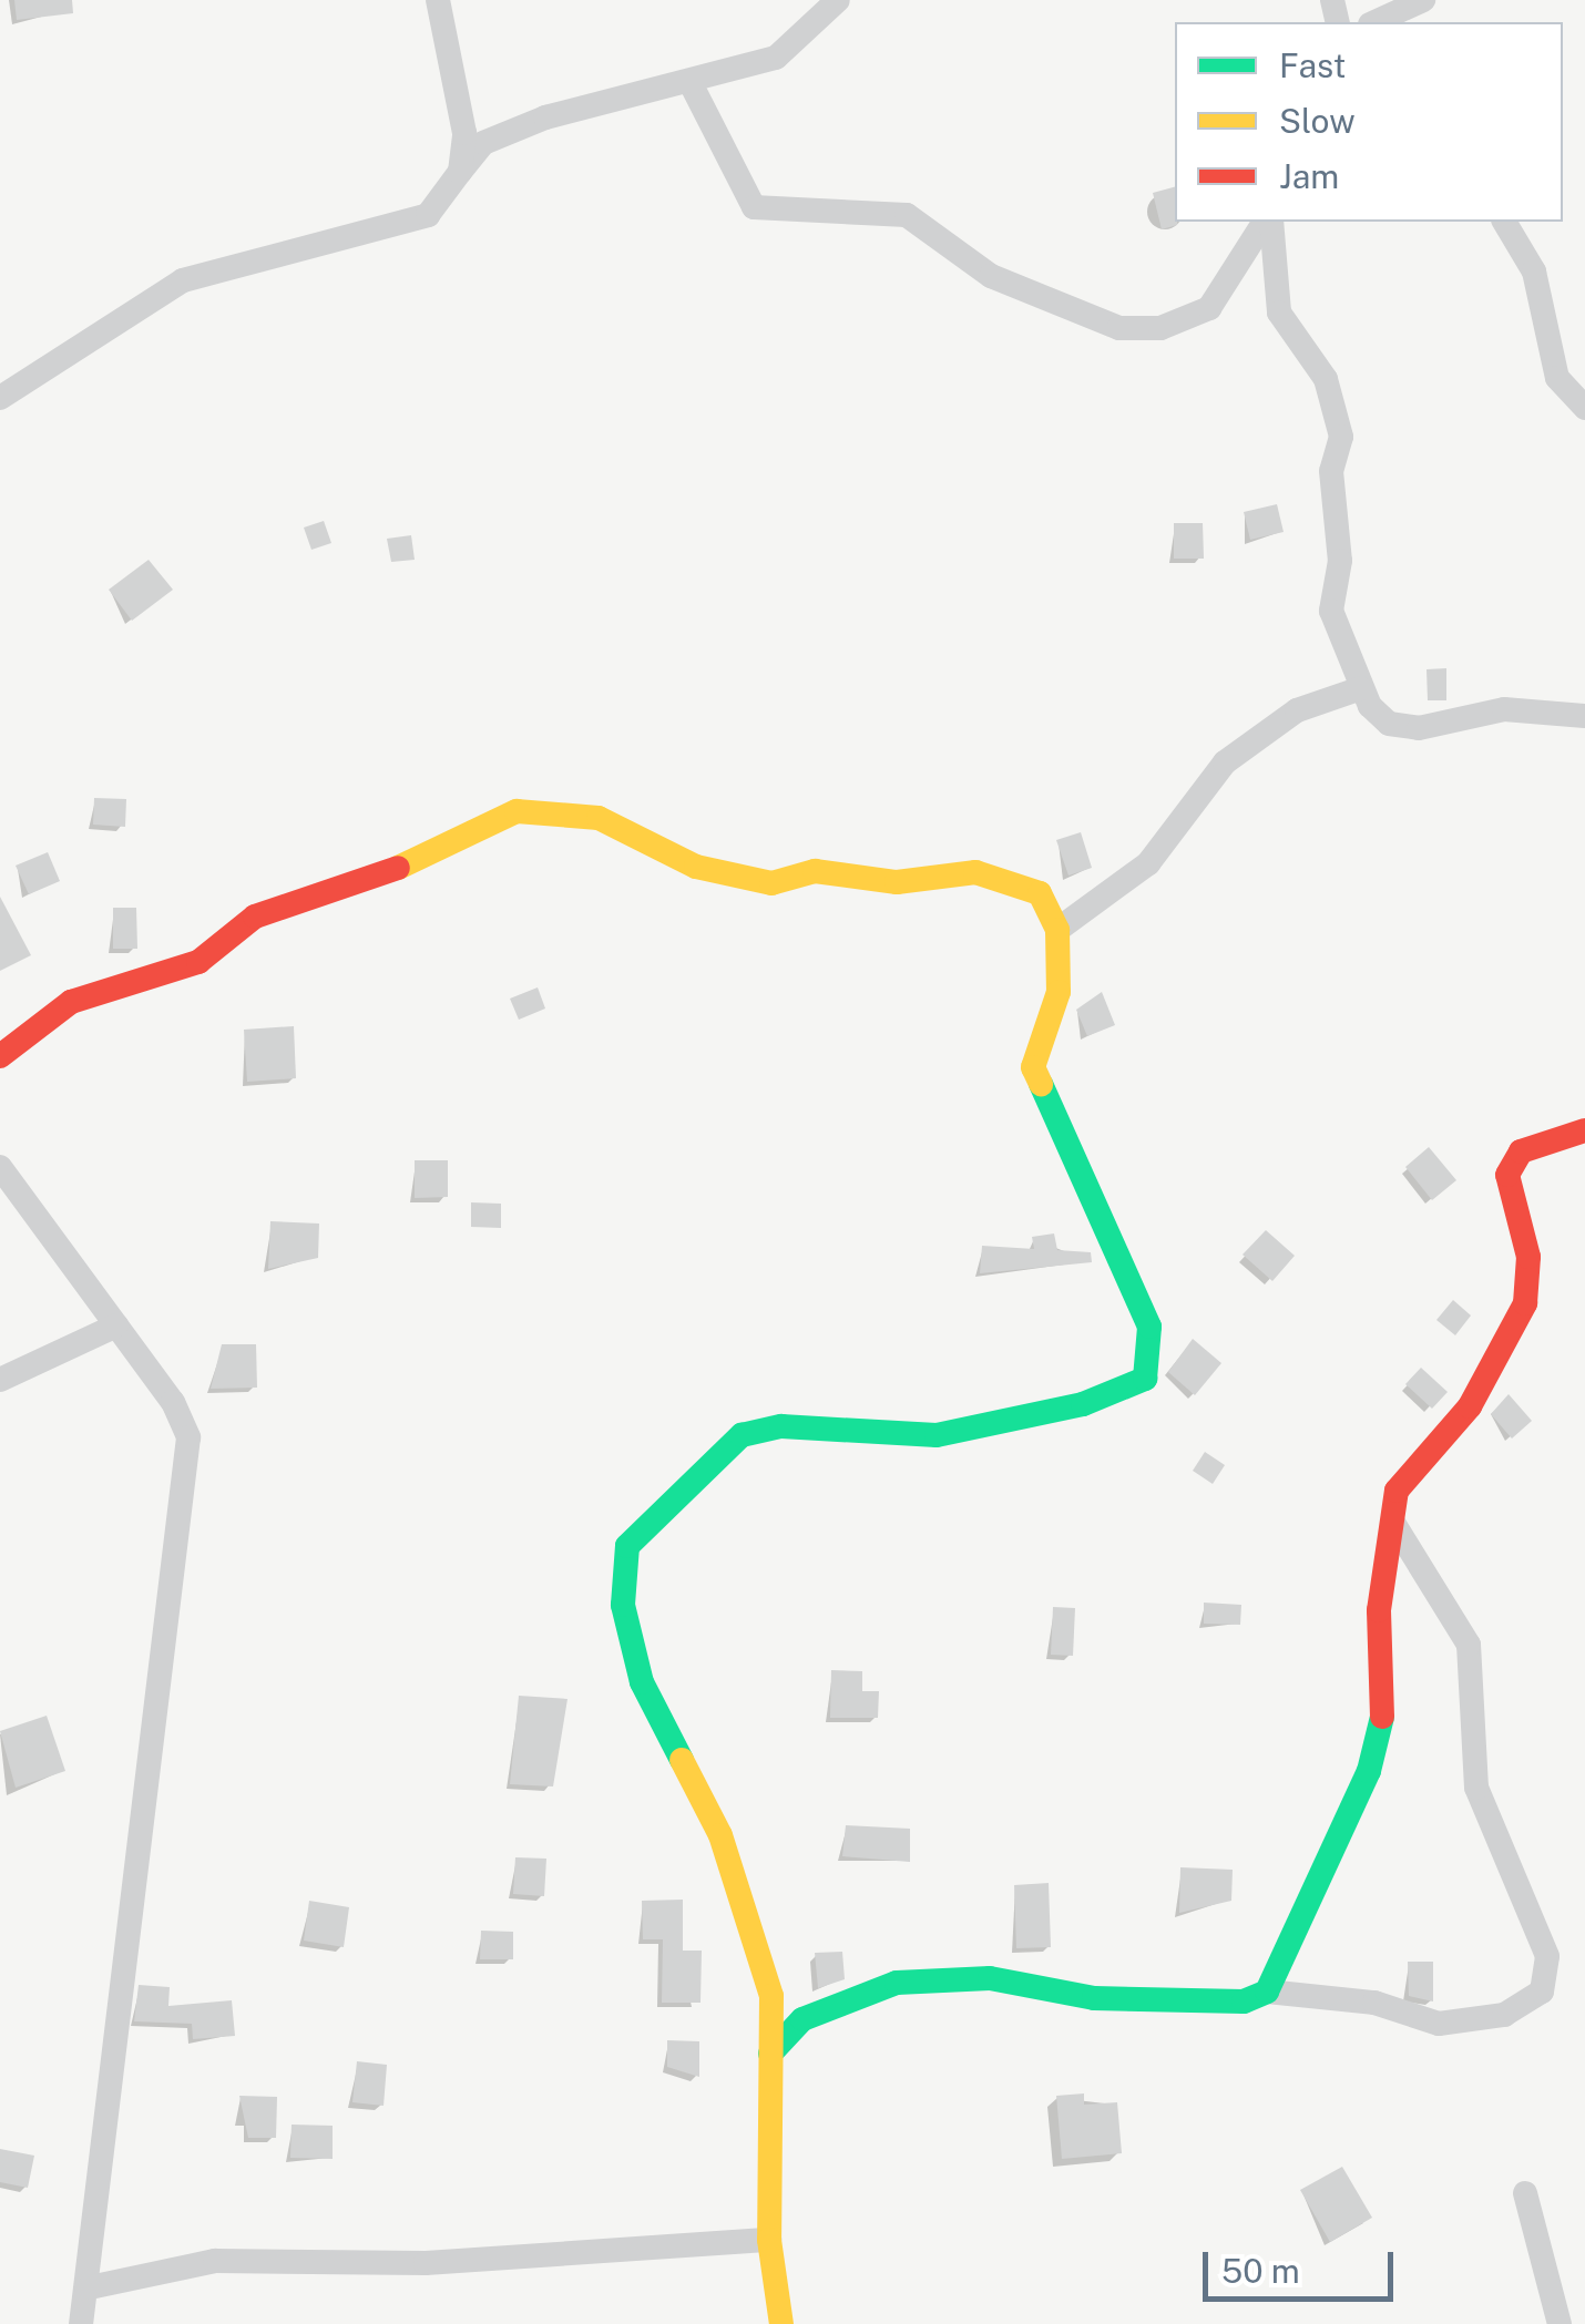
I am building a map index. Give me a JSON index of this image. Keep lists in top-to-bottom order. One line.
{"legend":["Fast","Slow","Jam"],"scale_bar":"50 m"}
